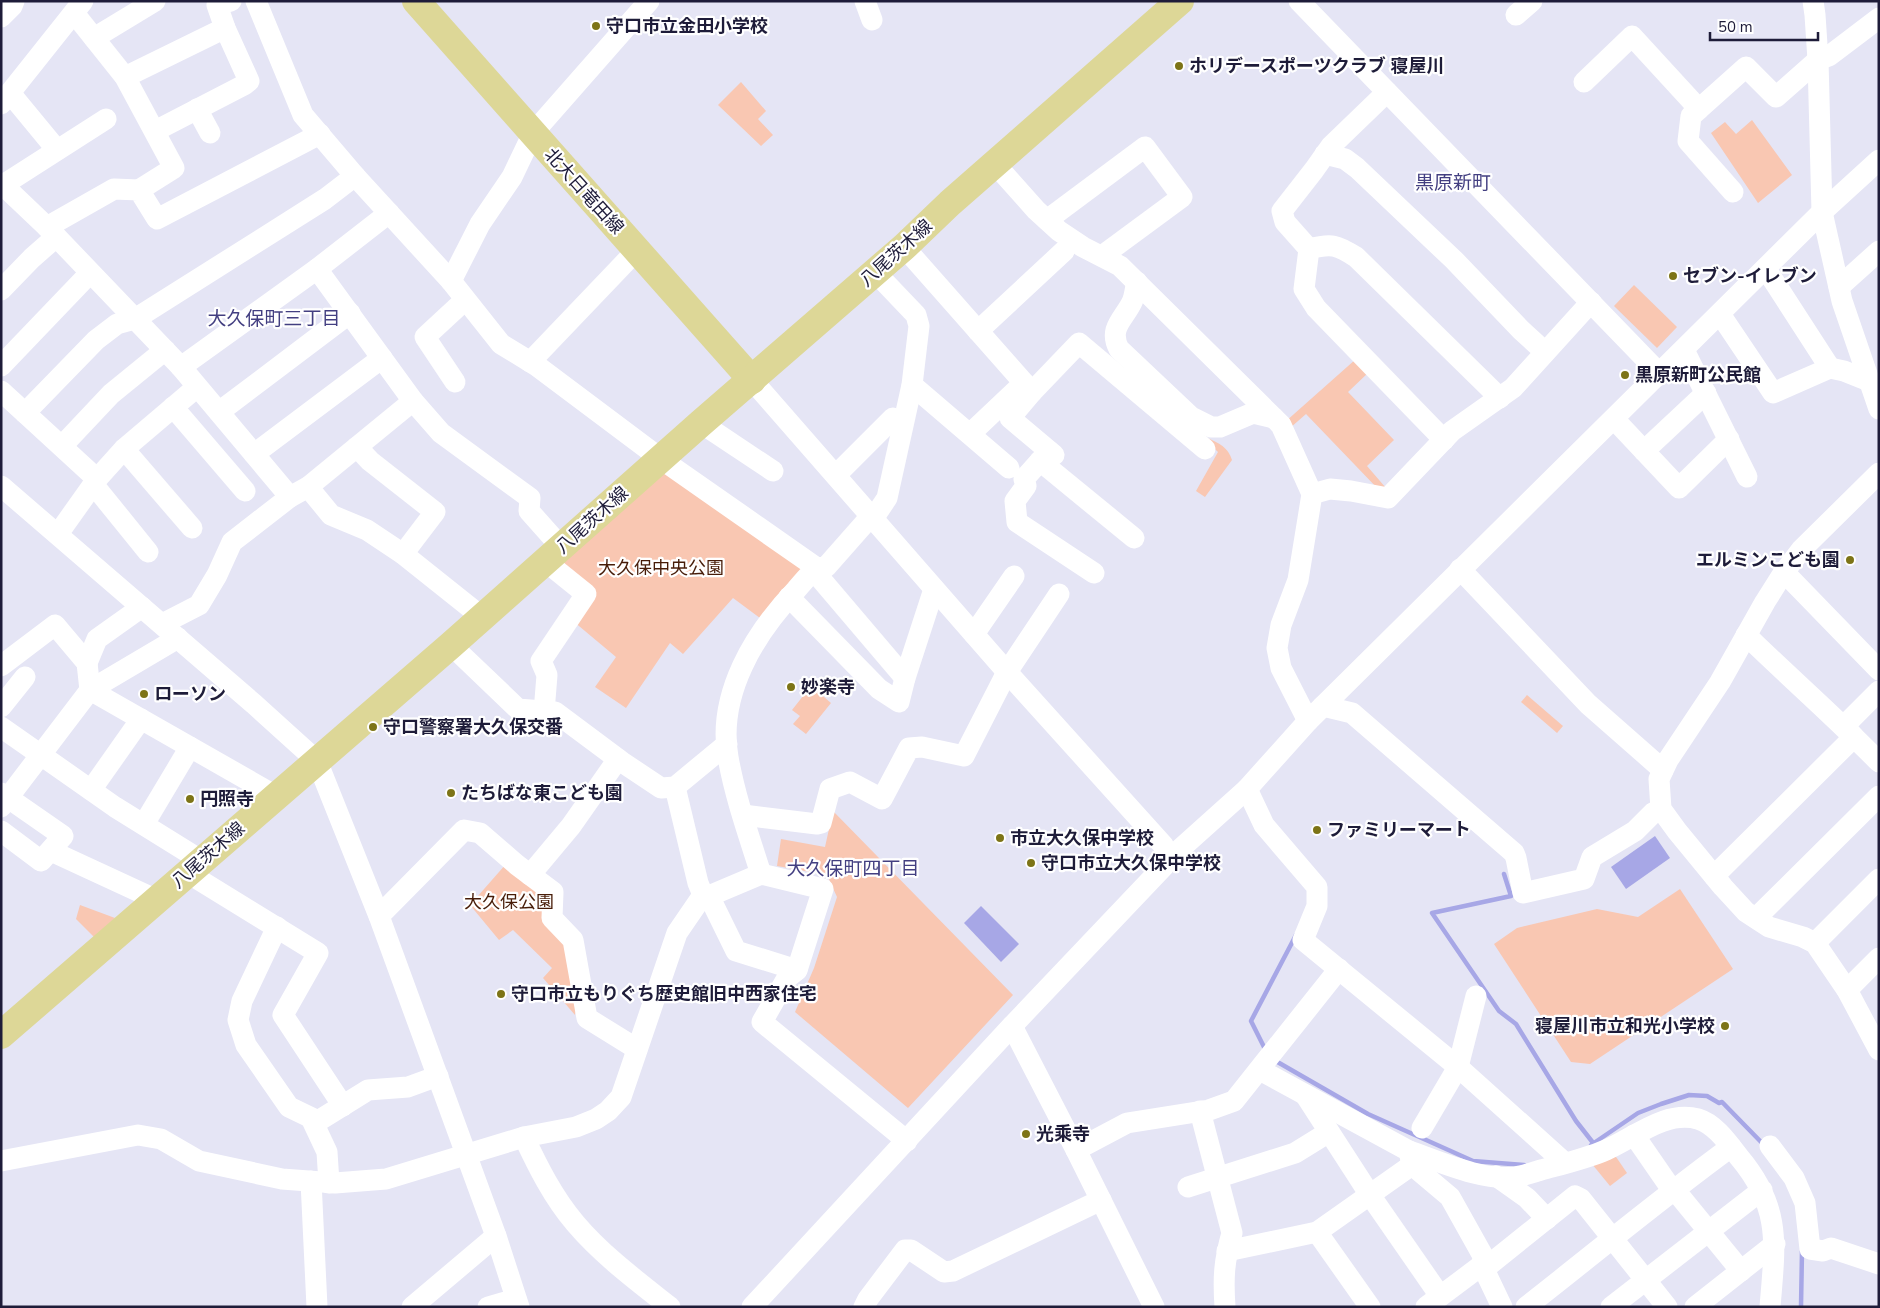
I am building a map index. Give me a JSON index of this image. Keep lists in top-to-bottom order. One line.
{"streets":{"main road":["北大日竜田線","八尾茨木線"]},"crossings":[["北大日竜田線","八尾茨木線"]],"districts":["黒原新町","大久保町三丁目","大久保町四丁目"],"parks":["大久保中央公園","大久保公園"],"places":["守口市立金田小学校","ホリデースポーツクラブ 寝屋川","セブン-イレブン","黒原新町公民館","エルミンこども園","妙楽寺","ローソン","守口警察署大久保交番","たちばな東こども園","円照寺","ファミリーマート","市立大久保中学校","守口市立大久保中学校","守口市立もりぐち歴史館旧中西家住宅","寝屋川市立和光小学校","光乘寺"],"scale_bar":"50 m"}
